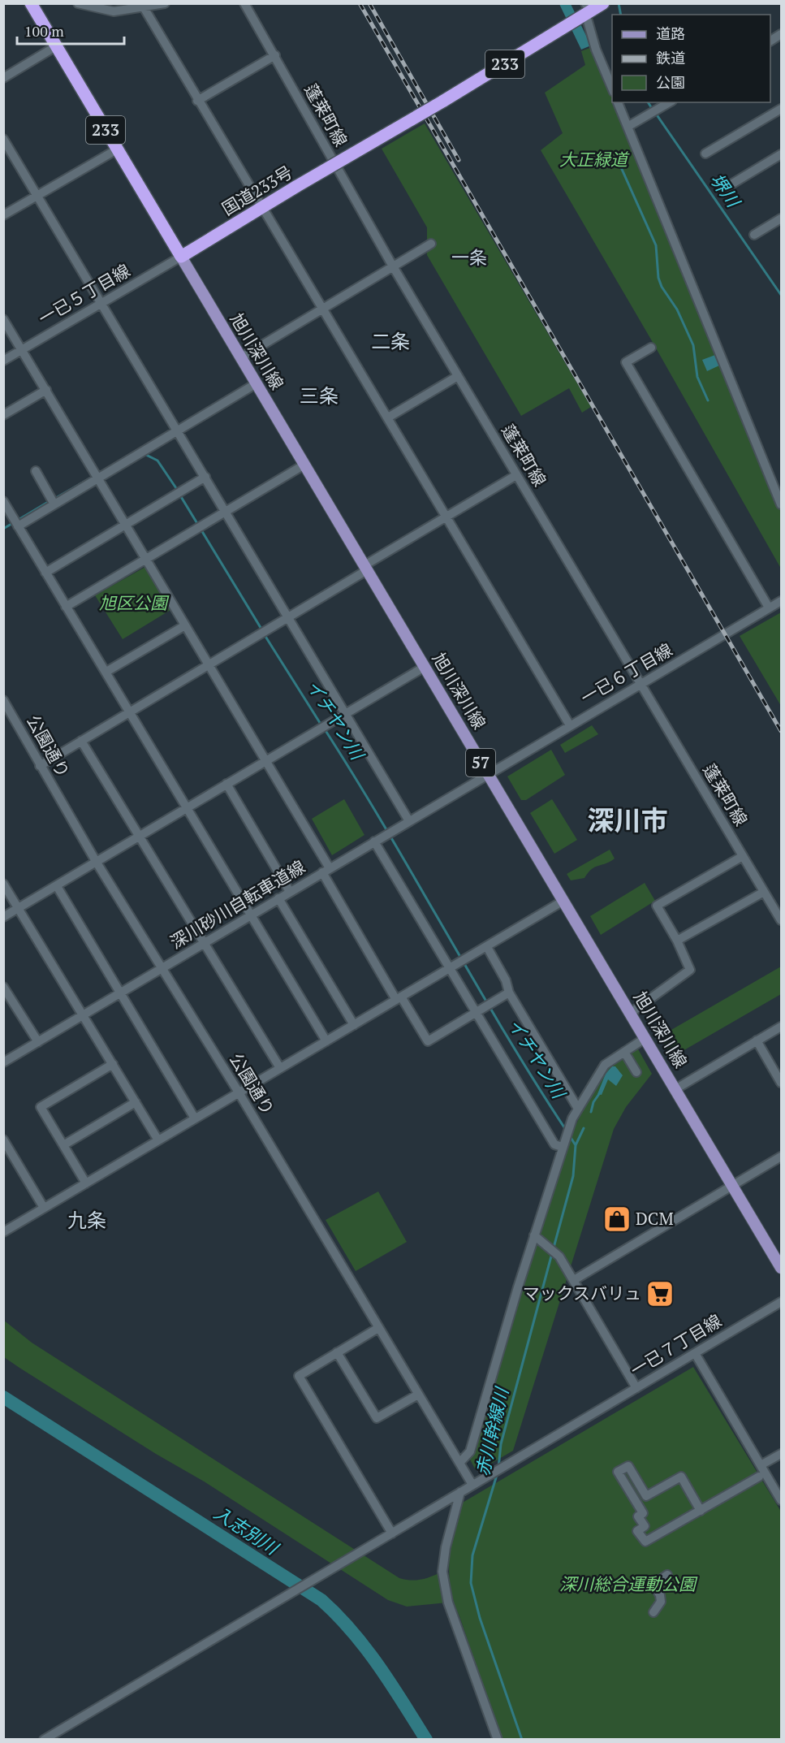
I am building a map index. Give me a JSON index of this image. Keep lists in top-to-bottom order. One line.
{"streets":{"highway":["233","国道233号"],"main road":["旭川深川線","57"],"street":["蓬莱町線","一已５丁目線","一已６丁目線","公園通り","深川砂川自転車道線","一已７丁目線"]},"crossings":[["233","国道233号"],["233","一已５丁目線"],["233","旭川深川線"],["蓬莱町線","一已６丁目線"],["国道233号","一已５丁目線"],["国道233号","旭川深川線"],["一已５丁目線","旭川深川線"],["旭川深川線","一已６丁目線"],["旭川深川線","深川砂川自転車道線"],["一已６丁目線","深川砂川自転車道線"],["公園通り","深川砂川自転車道線"],["公園通り","一已７丁目線"]],"districts":["一条","二条","三条","深川市","九条"],"water":["堺川","イチヤン川","赤川幹線川","入志別川"],"parks":["大正緑道","旭区公園","深川総合運動公園"],"places":{"shop":["DCM"],"supermarket":["マックスバリュ"]},"legend":["道路","鉄道","公園"],"scale_bar":"100 m"}
